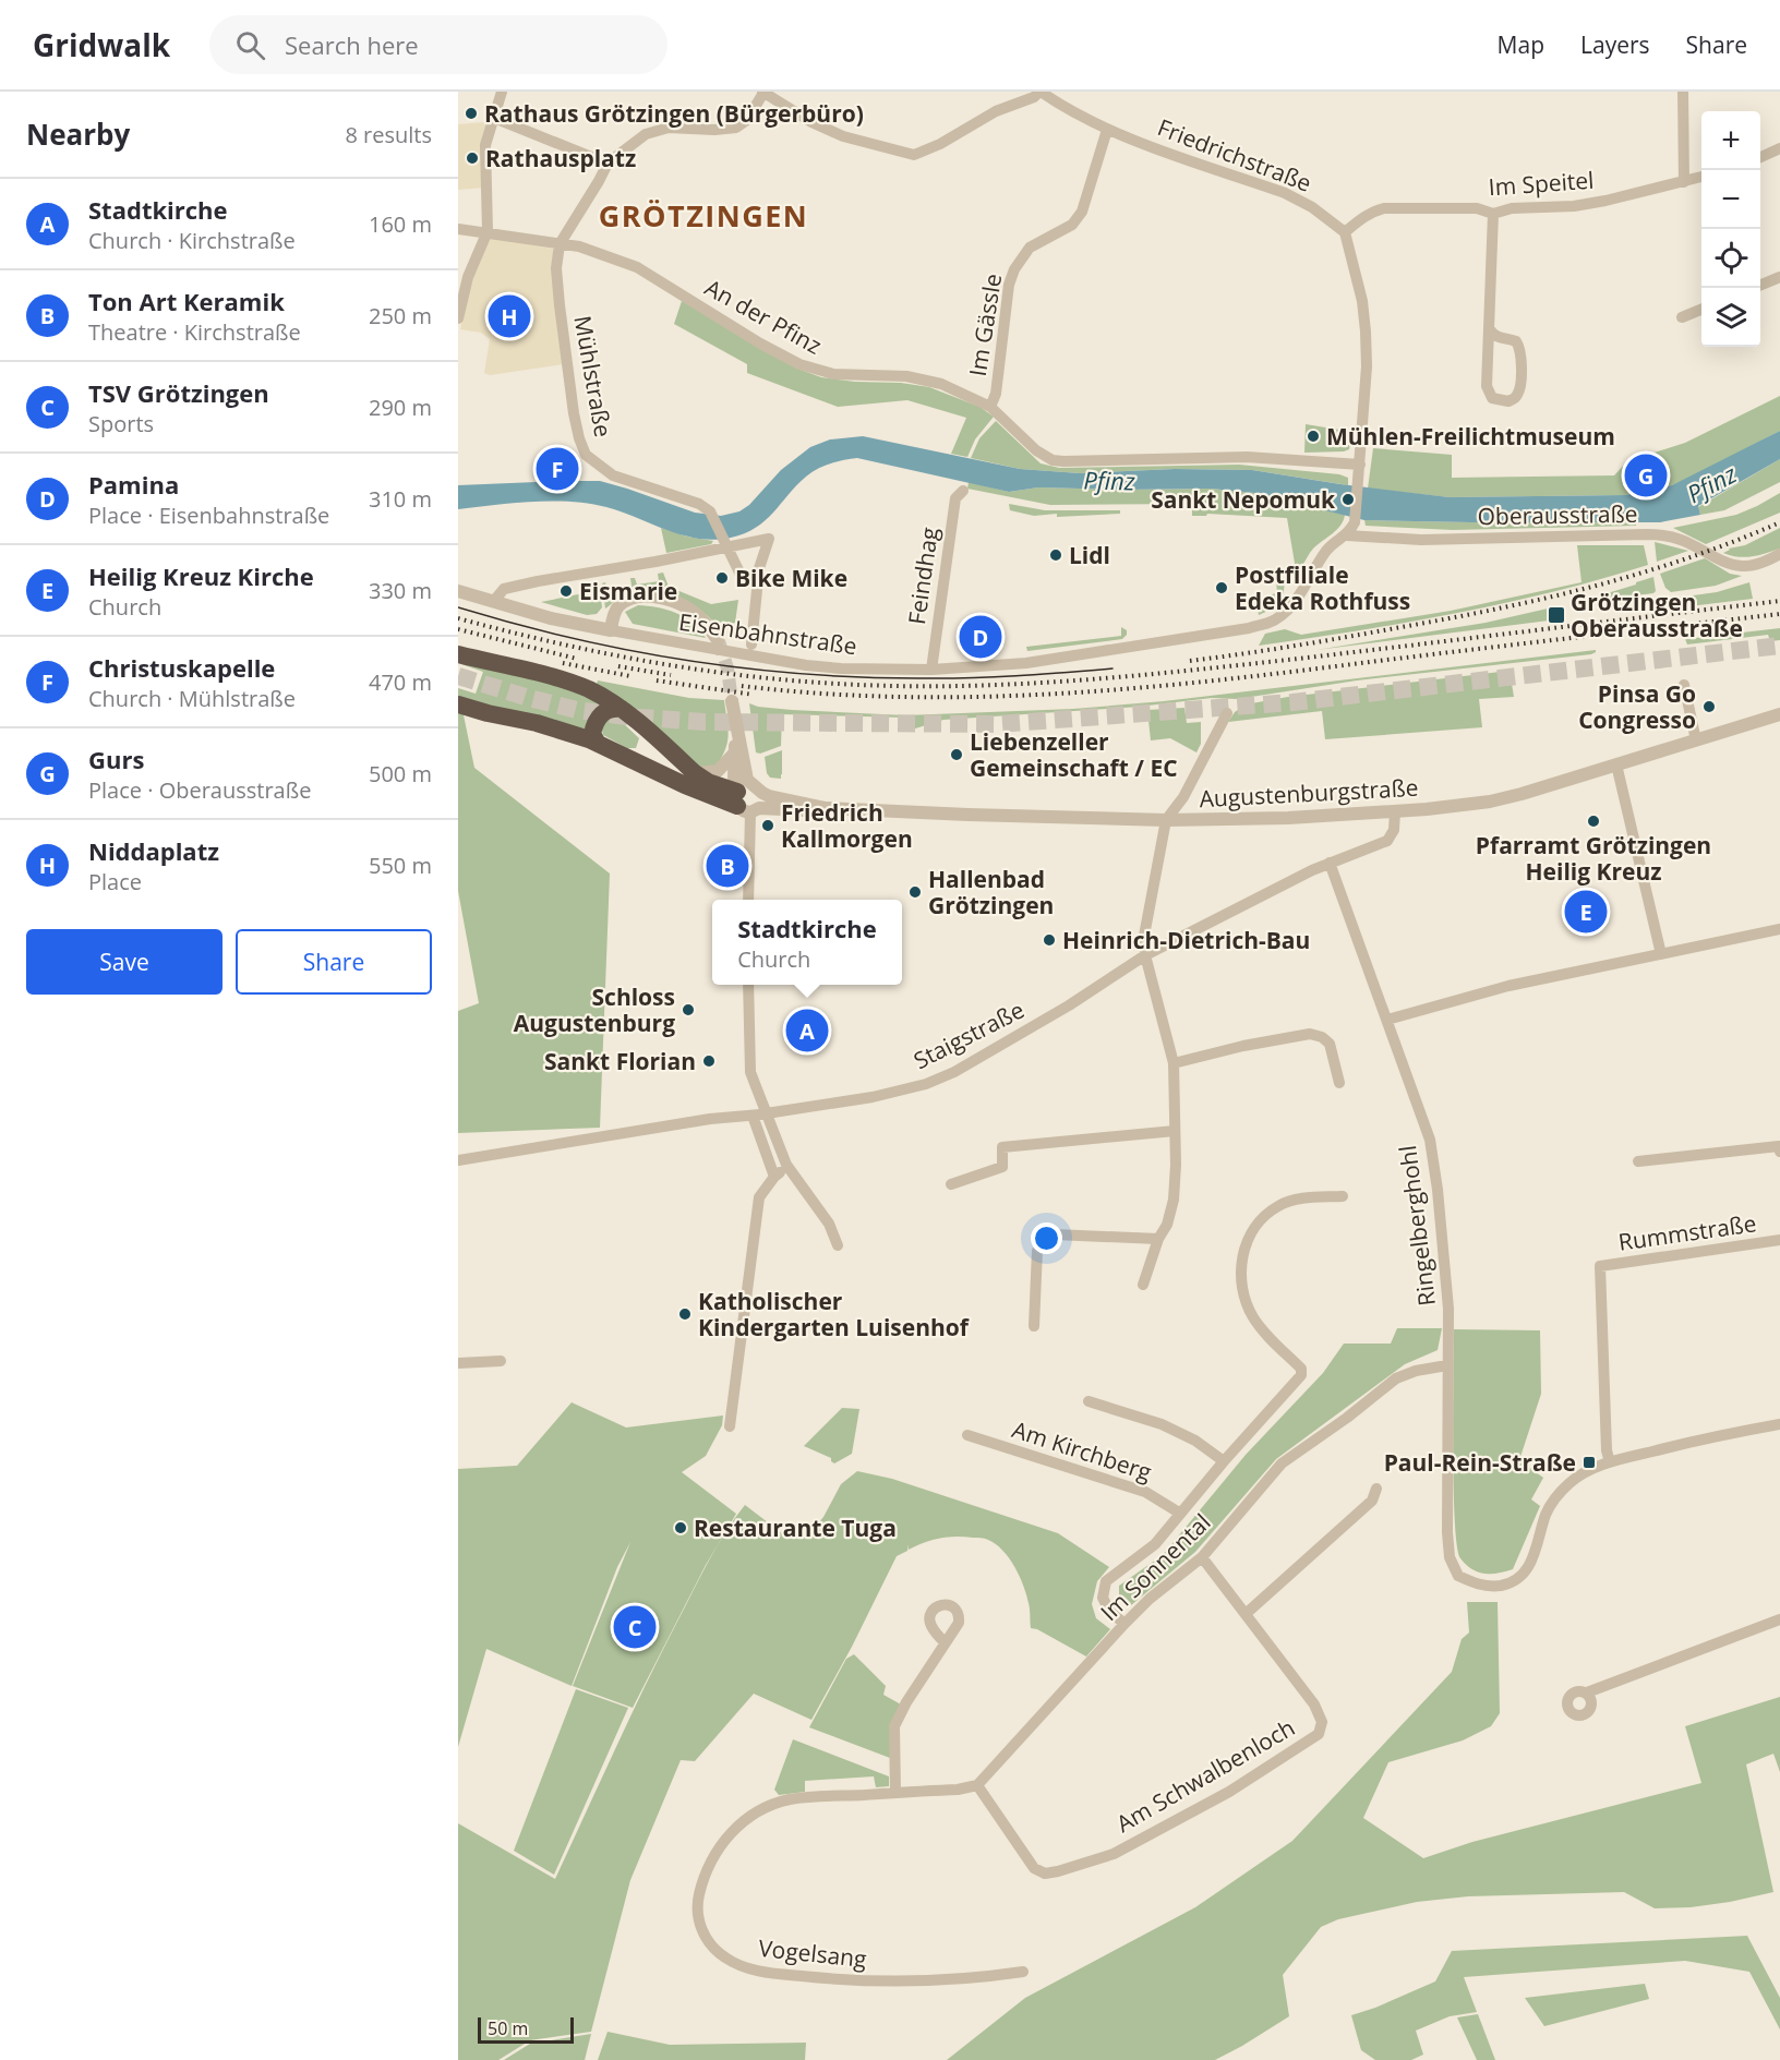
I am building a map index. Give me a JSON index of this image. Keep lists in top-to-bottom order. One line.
{"streets":{"street":["Friedrichstraße","Im Speitel","An der Pfinz","Im Gässle","Mühlstraße","Oberausstraße","Feindhag","Eisenbahnstraße","Augustenburgstraße","Staigstraße","Ringelberghohl","Rummstraße","Am Kirchberg","Im Sonnental","Am Schwalbenloch","Vogelsang"]},"crossings":[["Friedrichstraße","Im Speitel"],["Friedrichstraße","Im Gässle"],["An der Pfinz","Im Gässle"],["An der Pfinz","Mühlstraße"],["Oberausstraße","Eisenbahnstraße"],["Feindhag","Eisenbahnstraße"],["Augustenburgstraße","Staigstraße"],["Staigstraße","Ringelberghohl"],["Ringelberghohl","Rummstraße"],["Ringelberghohl","Im Sonnental"],["Im Sonnental","Am Schwalbenloch"],["Im Sonnental","Vogelsang"],["Am Schwalbenloch","Vogelsang"]],"districts":["GRÖTZINGEN"],"water":["Pfinz"],"places":{"other":["Rathaus Grötzingen (Bürgerbüro)","Rathausplatz","Mühlen-Freilichtmuseum","Sankt Nepomuk","Lidl","Bike Mike","Postfiliale Edeka Rothfuss","Eismarie","Pinsa Go Congresso","Liebenzeller Gemeinschaft / EC","Pfarramt Grötzingen Heilig Kreuz","Friedrich Kallmorgen","Hallenbad Grötzingen","Heinrich-Dietrich-Bau","Schloss Augustenburg","Sankt Florian","Katholischer Kindergarten Luisenhof","Restaurante Tuga"],"transit":["Grötzingen Oberausstraße","Paul-Rein-Straße"]},"scale_bar":"50 m","page":{"header":"Gridwalk","search":"Search here","nav":["Map","Layers","Share"],"heading":["Nearby","8 results"],"map_buttons":["+","−"],"list":[{"mark":"A","name":"Stadtkirche","note":"Church · Kirchstraße","value":"160 m"},{"mark":"B","name":"Ton Art Keramik","note":"Theatre · Kirchstraße","value":"250 m"},{"mark":"C","name":"TSV Grötzingen","note":"Sports","value":"290 m"},{"mark":"D","name":"Pamina","note":"Place · Eisenbahnstraße","value":"310 m"},{"mark":"E","name":"Heilig Kreuz Kirche","note":"Church","value":"330 m"},{"mark":"F","name":"Christuskapelle","note":"Church · Mühlstraße","value":"470 m"},{"mark":"G","name":"Gurs","note":"Place · Oberausstraße","value":"500 m"},{"mark":"H","name":"Niddaplatz","note":"Place","value":"550 m"}],"pins":["H","F","G","D","B","E","A","C"],"popup":["Stadtkirche","Church"],"buttons":["Save","Share"],"scale":"50 m"}}
